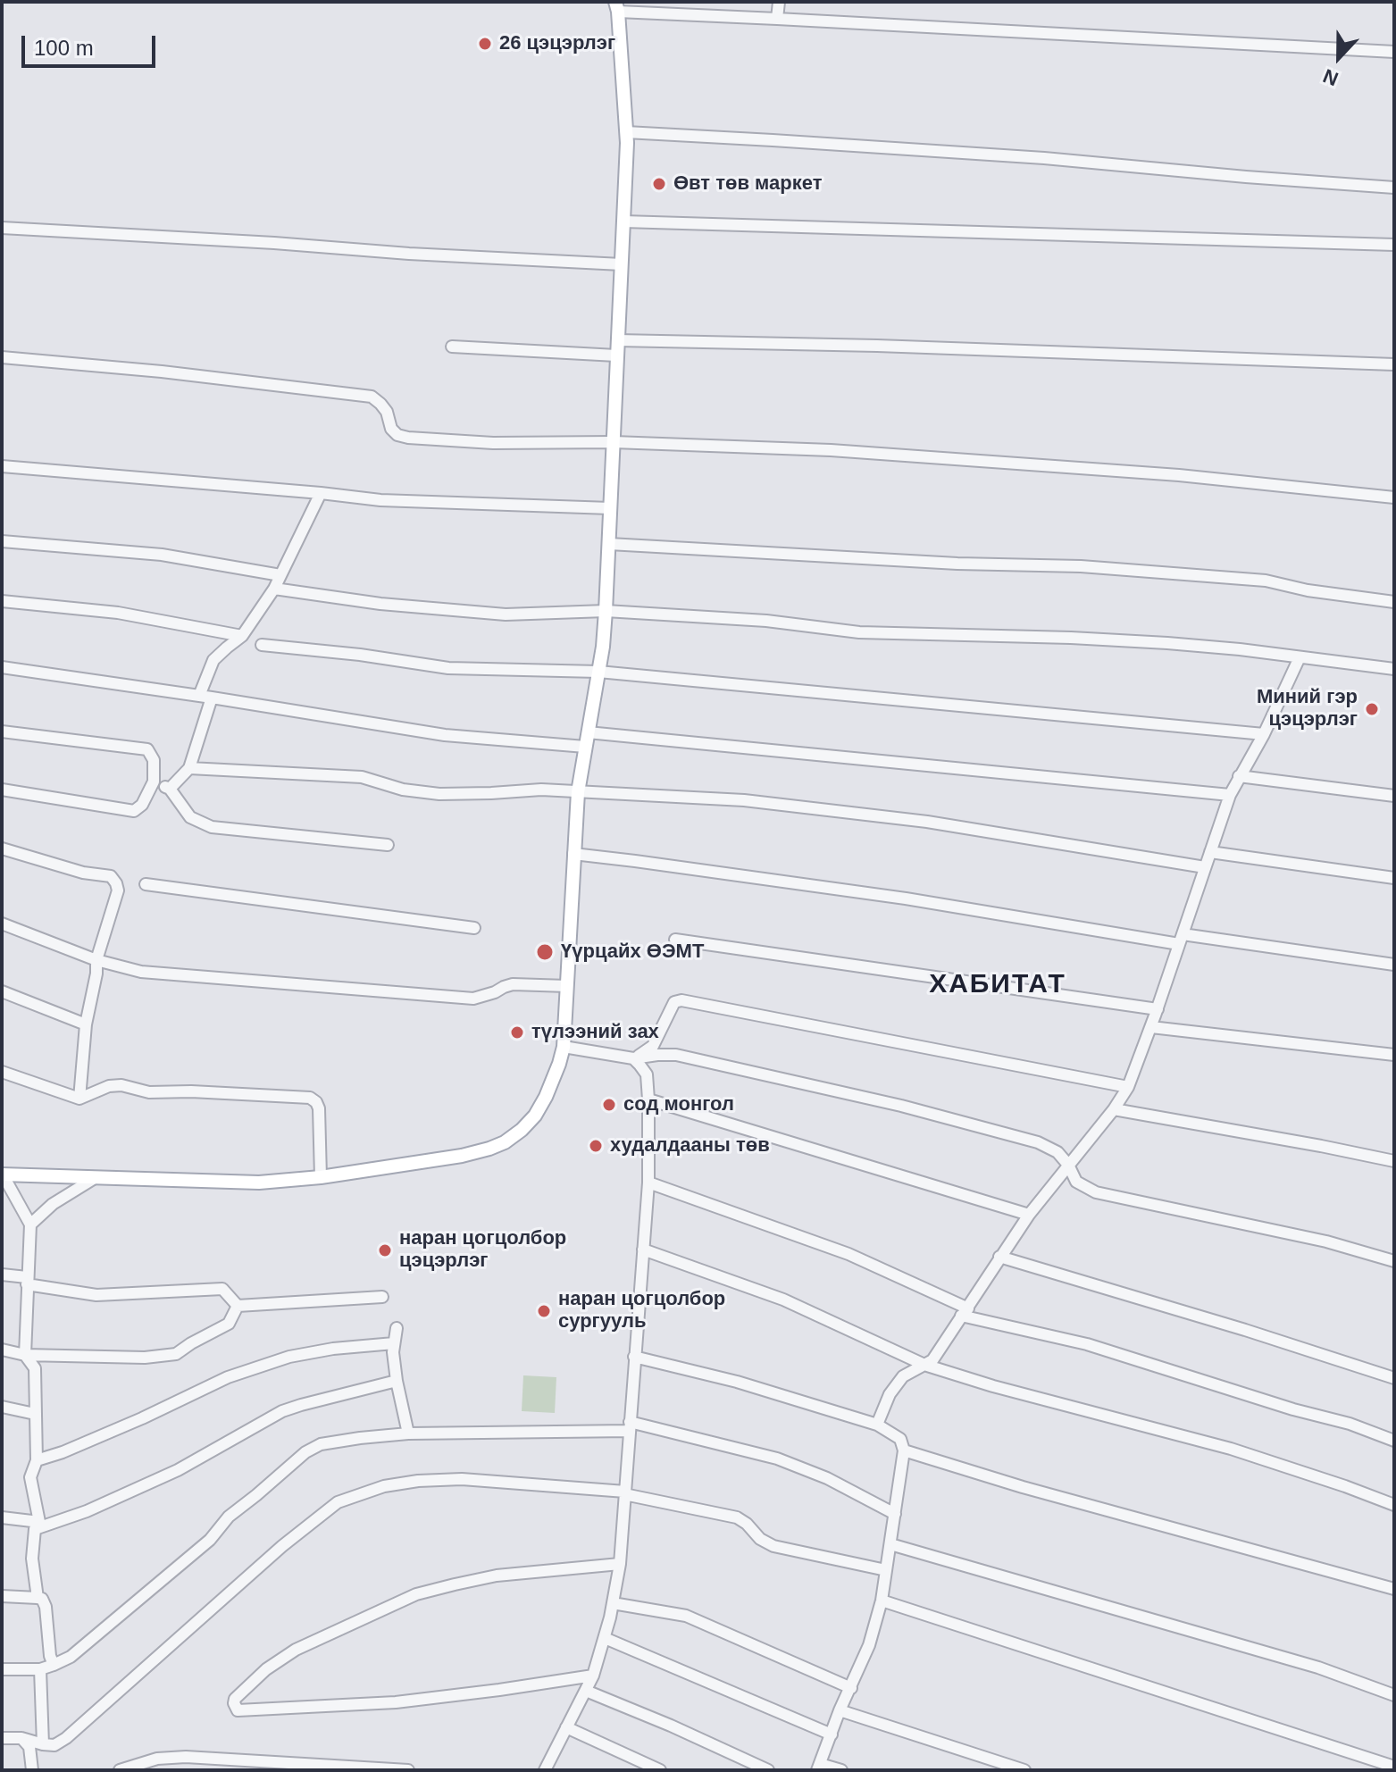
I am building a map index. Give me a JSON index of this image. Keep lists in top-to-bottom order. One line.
{"districts":["ХАБИТАТ"],"places":["26 цэцэрлэг","Өвт төв маркет","Миний гэр цэцэрлэг","Үүрцайх ӨЭМТ","түлээний зах","сод монгол","худалдааны төв","наран цогцолбор цэцэрлэг","наран цогцолбор сургууль"],"scale_bar":"100 m","north":"bottom"}
